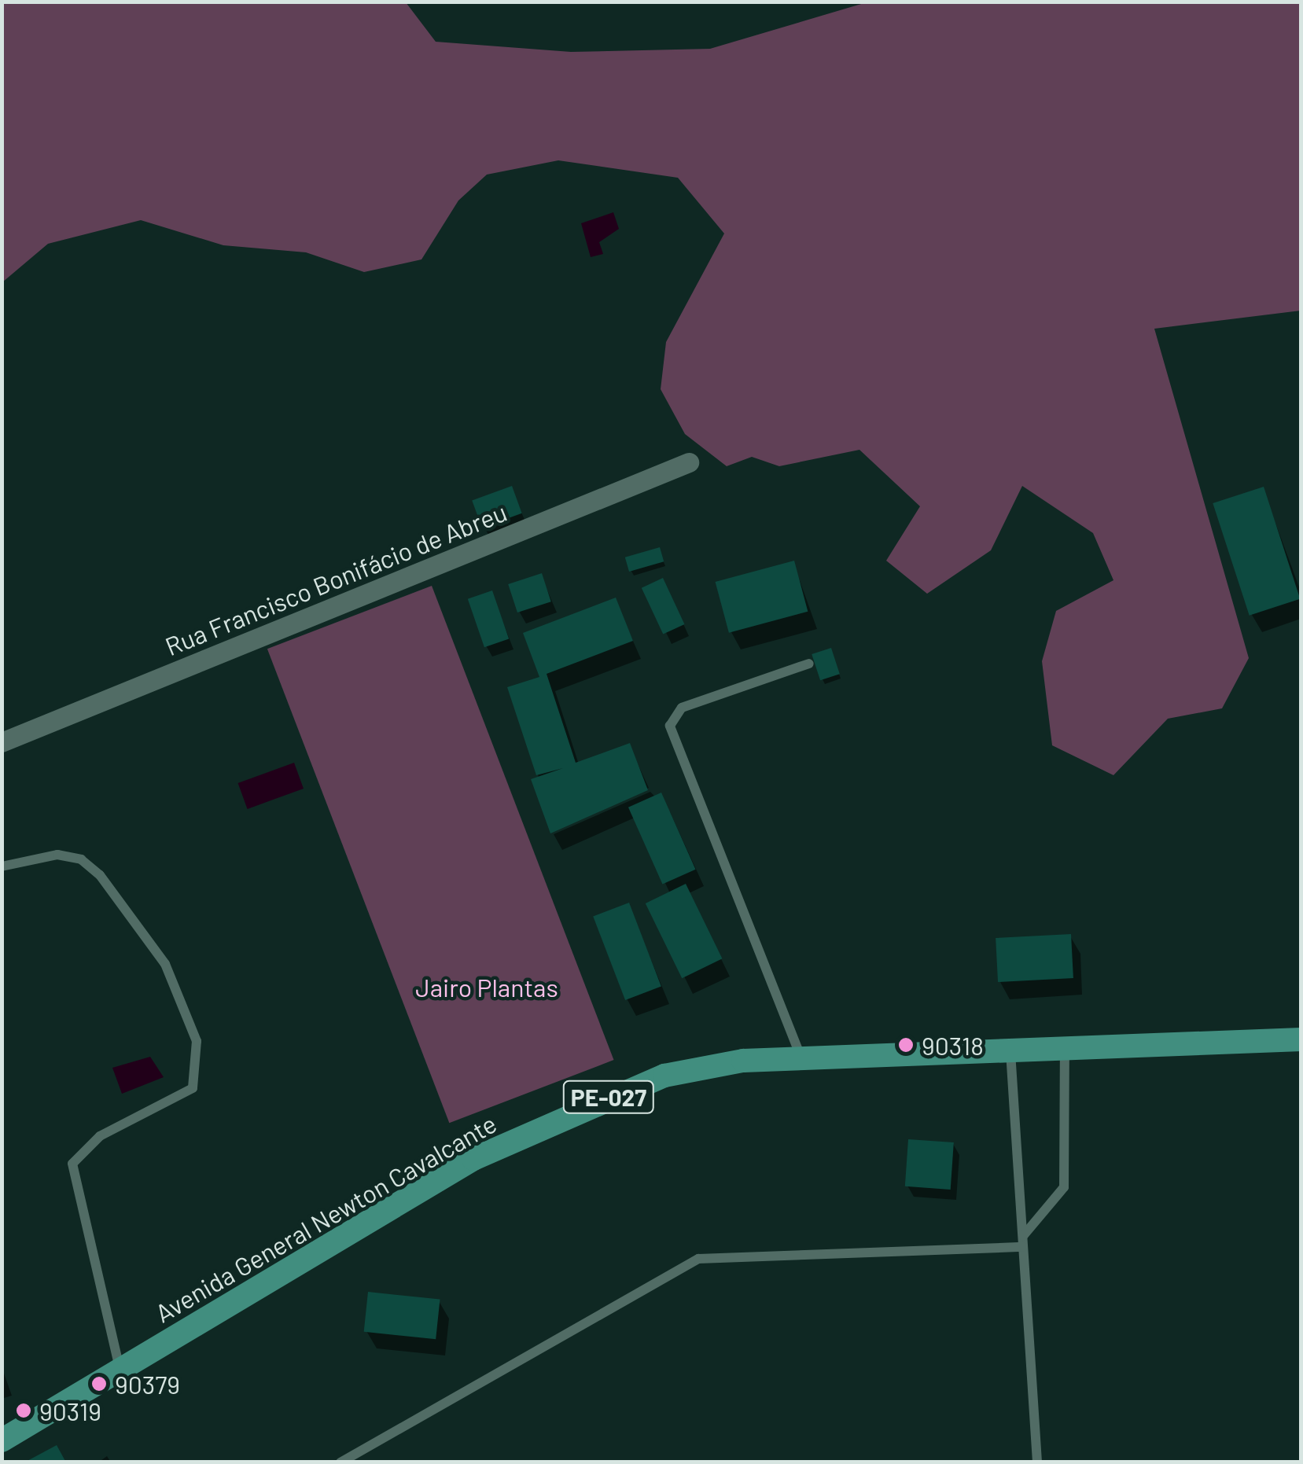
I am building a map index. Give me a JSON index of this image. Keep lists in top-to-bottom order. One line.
{"streets":{"main road":["PE-027","Avenida General Newton Cavalcante"],"street":["Rua Francisco Bonifácio de Abreu"]},"parks":["Jairo Plantas"],"places":["90318","90379","90319"]}
